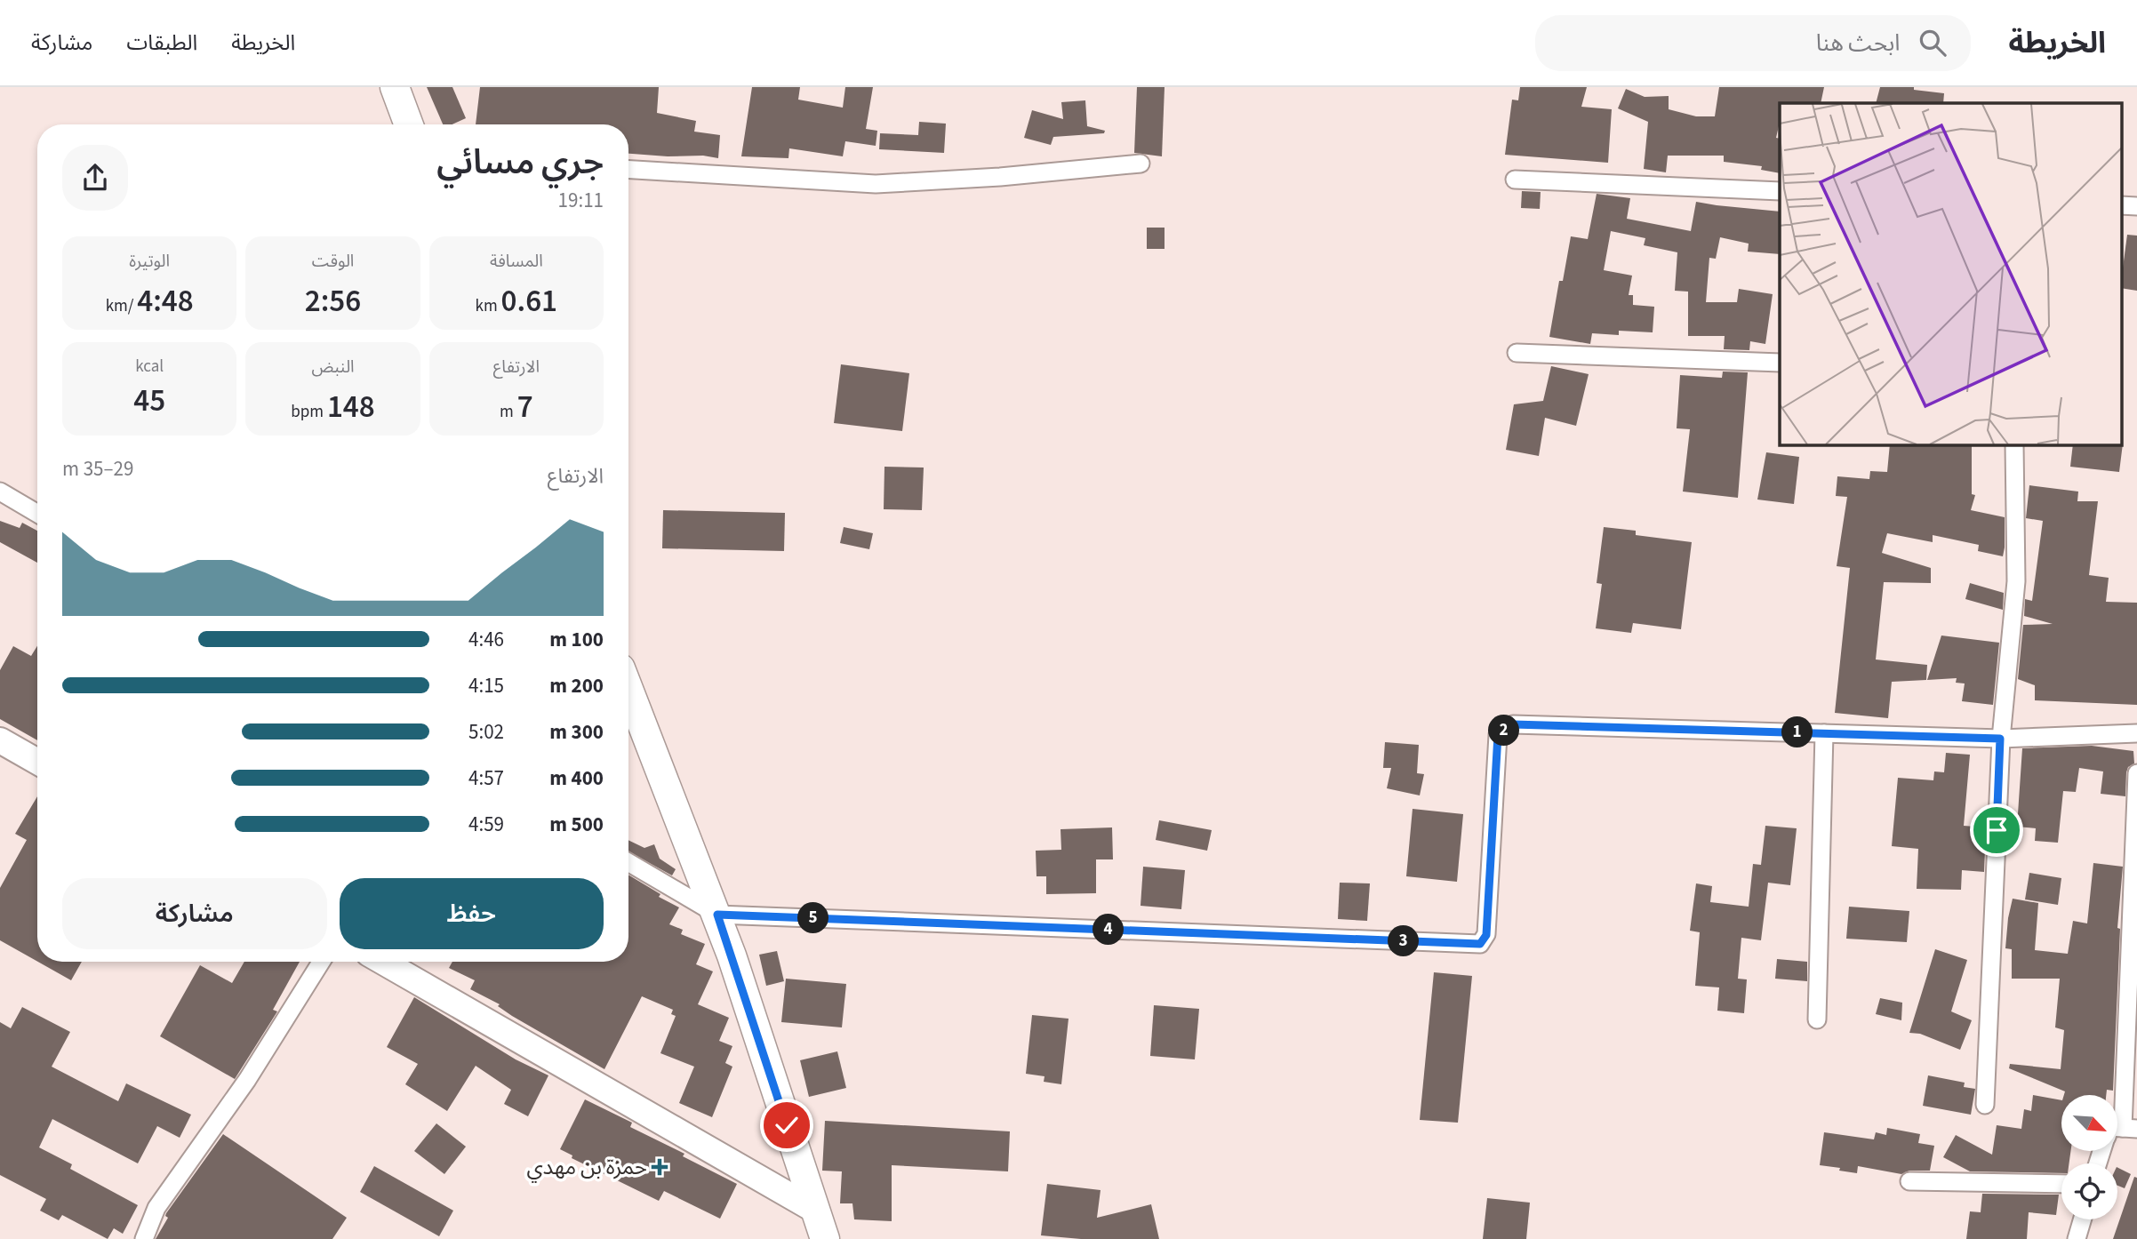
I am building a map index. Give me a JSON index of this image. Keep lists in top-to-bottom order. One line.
{"places":{"health":["حمزة بن مهدي"]},"north":"bottom right","page":{"header":"الخريطة","search":"ابحث هنا","nav":["الخريطة","الطبقات","مشاركة"],"heading":["جري مسائي","19:11"],"stats":[["المسافة","0.61 km"],["الوقت","2:56"],["الوتيرة","4:48 /km"],["الارتفاع","7 m"],["النبض","148 bpm"],["kcal","45"]],"chart":["الارتفاع","29–35 m"],"list":[{"name":"100 m","note":"4:46"},{"name":"200 m","note":"4:15"},{"name":"300 m","note":"5:02"},{"name":"400 m","note":"4:57"},{"name":"500 m","note":"4:59"}],"pins":["2","1","5","4","3"],"buttons":["حفظ","مشاركة"]}}
